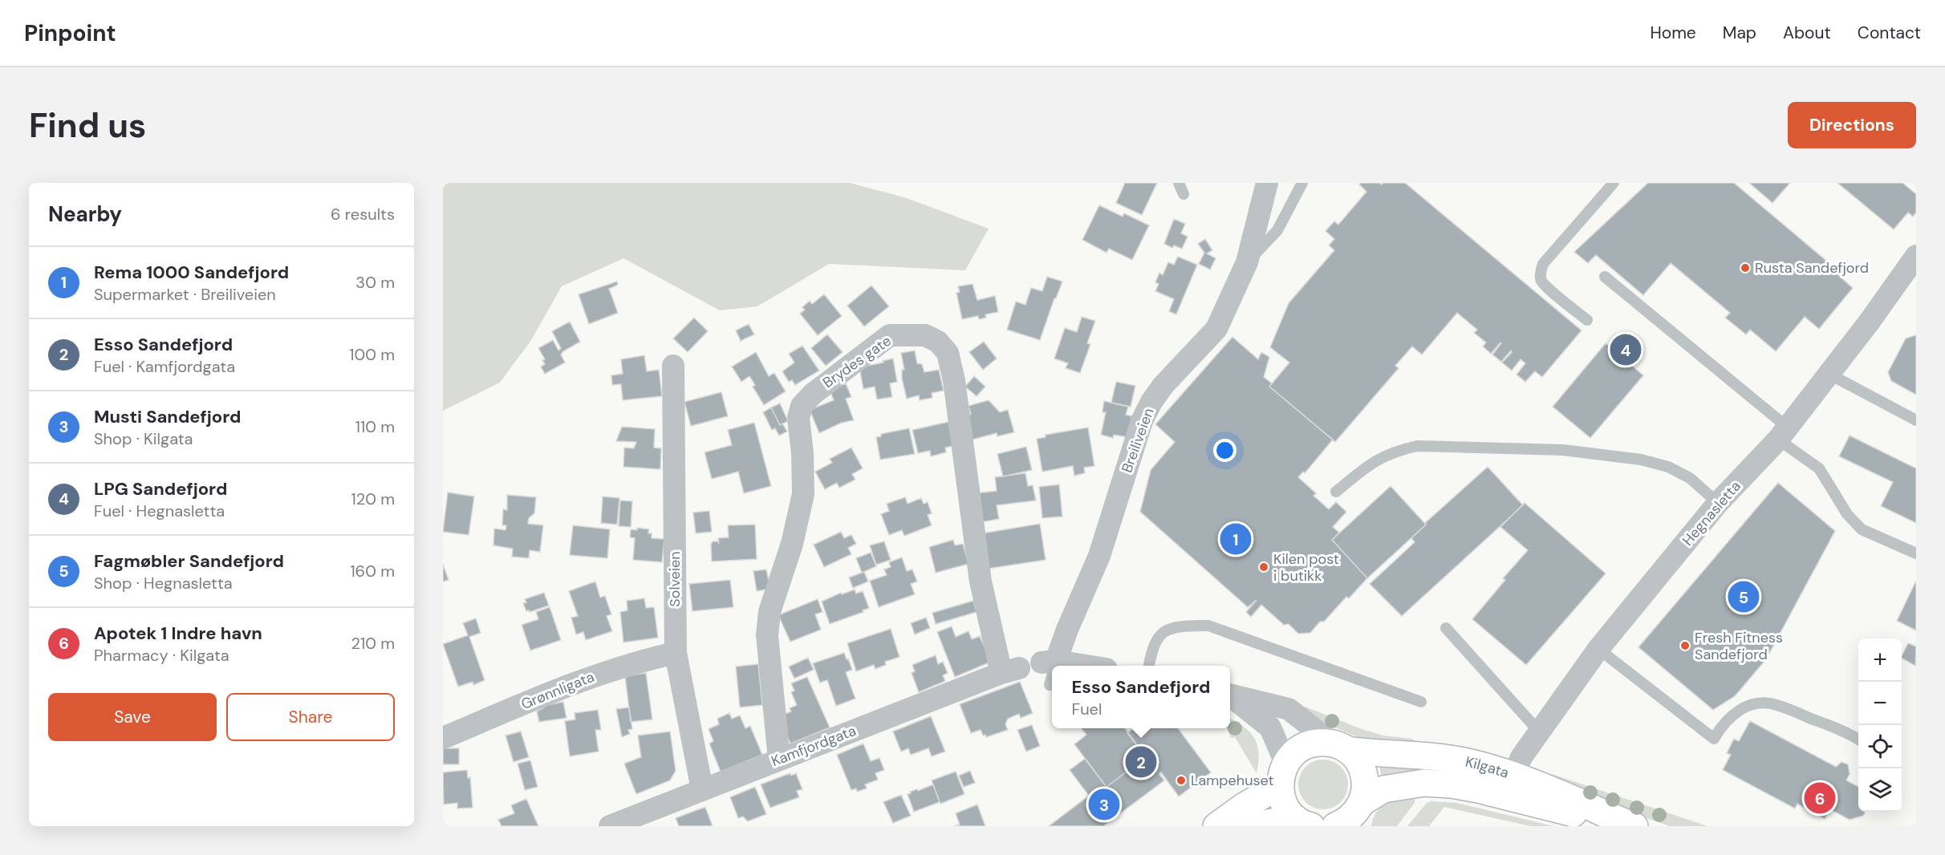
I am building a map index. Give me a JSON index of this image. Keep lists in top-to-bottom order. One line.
{"streets":{"main road":["Kilgata"],"street":["Brydes gate","Breiliveien","Hegnasletta","Solveien","Grønnligata","Kamfjordgata"]},"crossings":[["Brydes gate","Breiliveien"],["Brydes gate","Kamfjordgata"],["Breiliveien","Kamfjordgata"],["Hegnasletta","Kilgata"],["Solveien","Grønnligata"],["Solveien","Kamfjordgata"]],"places":["Rusta Sandefjord","Kilen post i butikk","Fresh Fitness Sandefjord","Lampehuset"],"page":{"header":"Pinpoint","nav":["Home","Map","About","Contact"],"buttons":["Directions",["Save","Share"]],"title":"Find us","heading":["Nearby","6 results"],"list":[{"mark":"1","name":"Rema 1000 Sandefjord","note":"Supermarket · Breiliveien","value":"30 m"},{"mark":"2","name":"Esso Sandefjord","note":"Fuel · Kamfjordgata","value":"100 m"},{"mark":"3","name":"Musti Sandefjord","note":"Shop · Kilgata","value":"110 m"},{"mark":"4","name":"LPG Sandefjord","note":"Fuel · Hegnasletta","value":"120 m"},{"mark":"5","name":"Fagmøbler Sandefjord","note":"Shop · Hegnasletta","value":"160 m"},{"mark":"6","name":"Apotek 1 Indre havn","note":"Pharmacy · Kilgata","value":"210 m"}],"pins":["4","1","5","2","6","3"],"map_buttons":["+","−"],"popup":["Esso Sandefjord","Fuel"]}}
